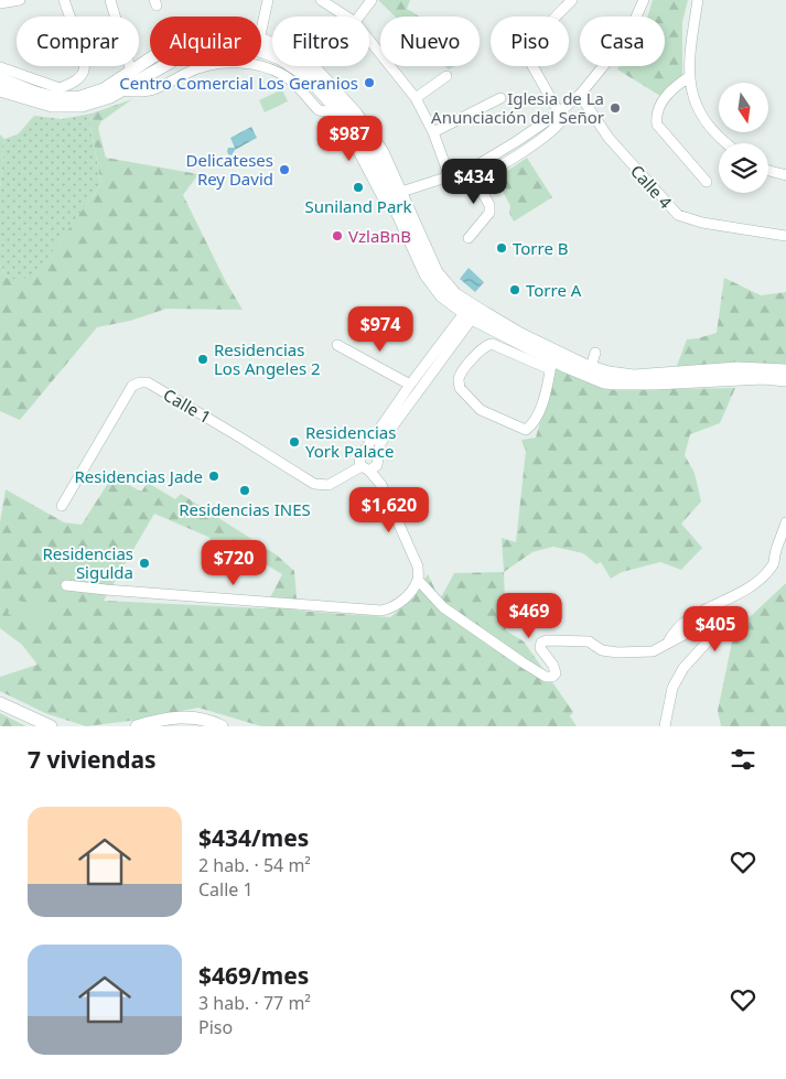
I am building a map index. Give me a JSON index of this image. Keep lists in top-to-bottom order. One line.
{"streets":{"street":["Calle 4","Calle 1"]},"places":["Centro Comercial Los Geranios","Iglesia de La Anunciación del Señor","Delicateses Rey David","Suniland Park","VzlaBnB","Torre B","Torre A","Residencias Los Angeles 2","Residencias York Palace","Residencias Jade","Residencias INES","Residencias Sigulda"],"north":"bottom","page":{"chip":["Comprar","Alquilar","Filtros","Nuevo","Piso","Casa"],"price":["$987","$434","$974","$1,620","$720","$469","$405"],"heading":"7 viviendas","list":[{"name":"$434/mes","note":"2 hab. · 54 m² · Calle 1"},{"name":"$469/mes","note":"3 hab. · 77 m² · Piso"}]}}
